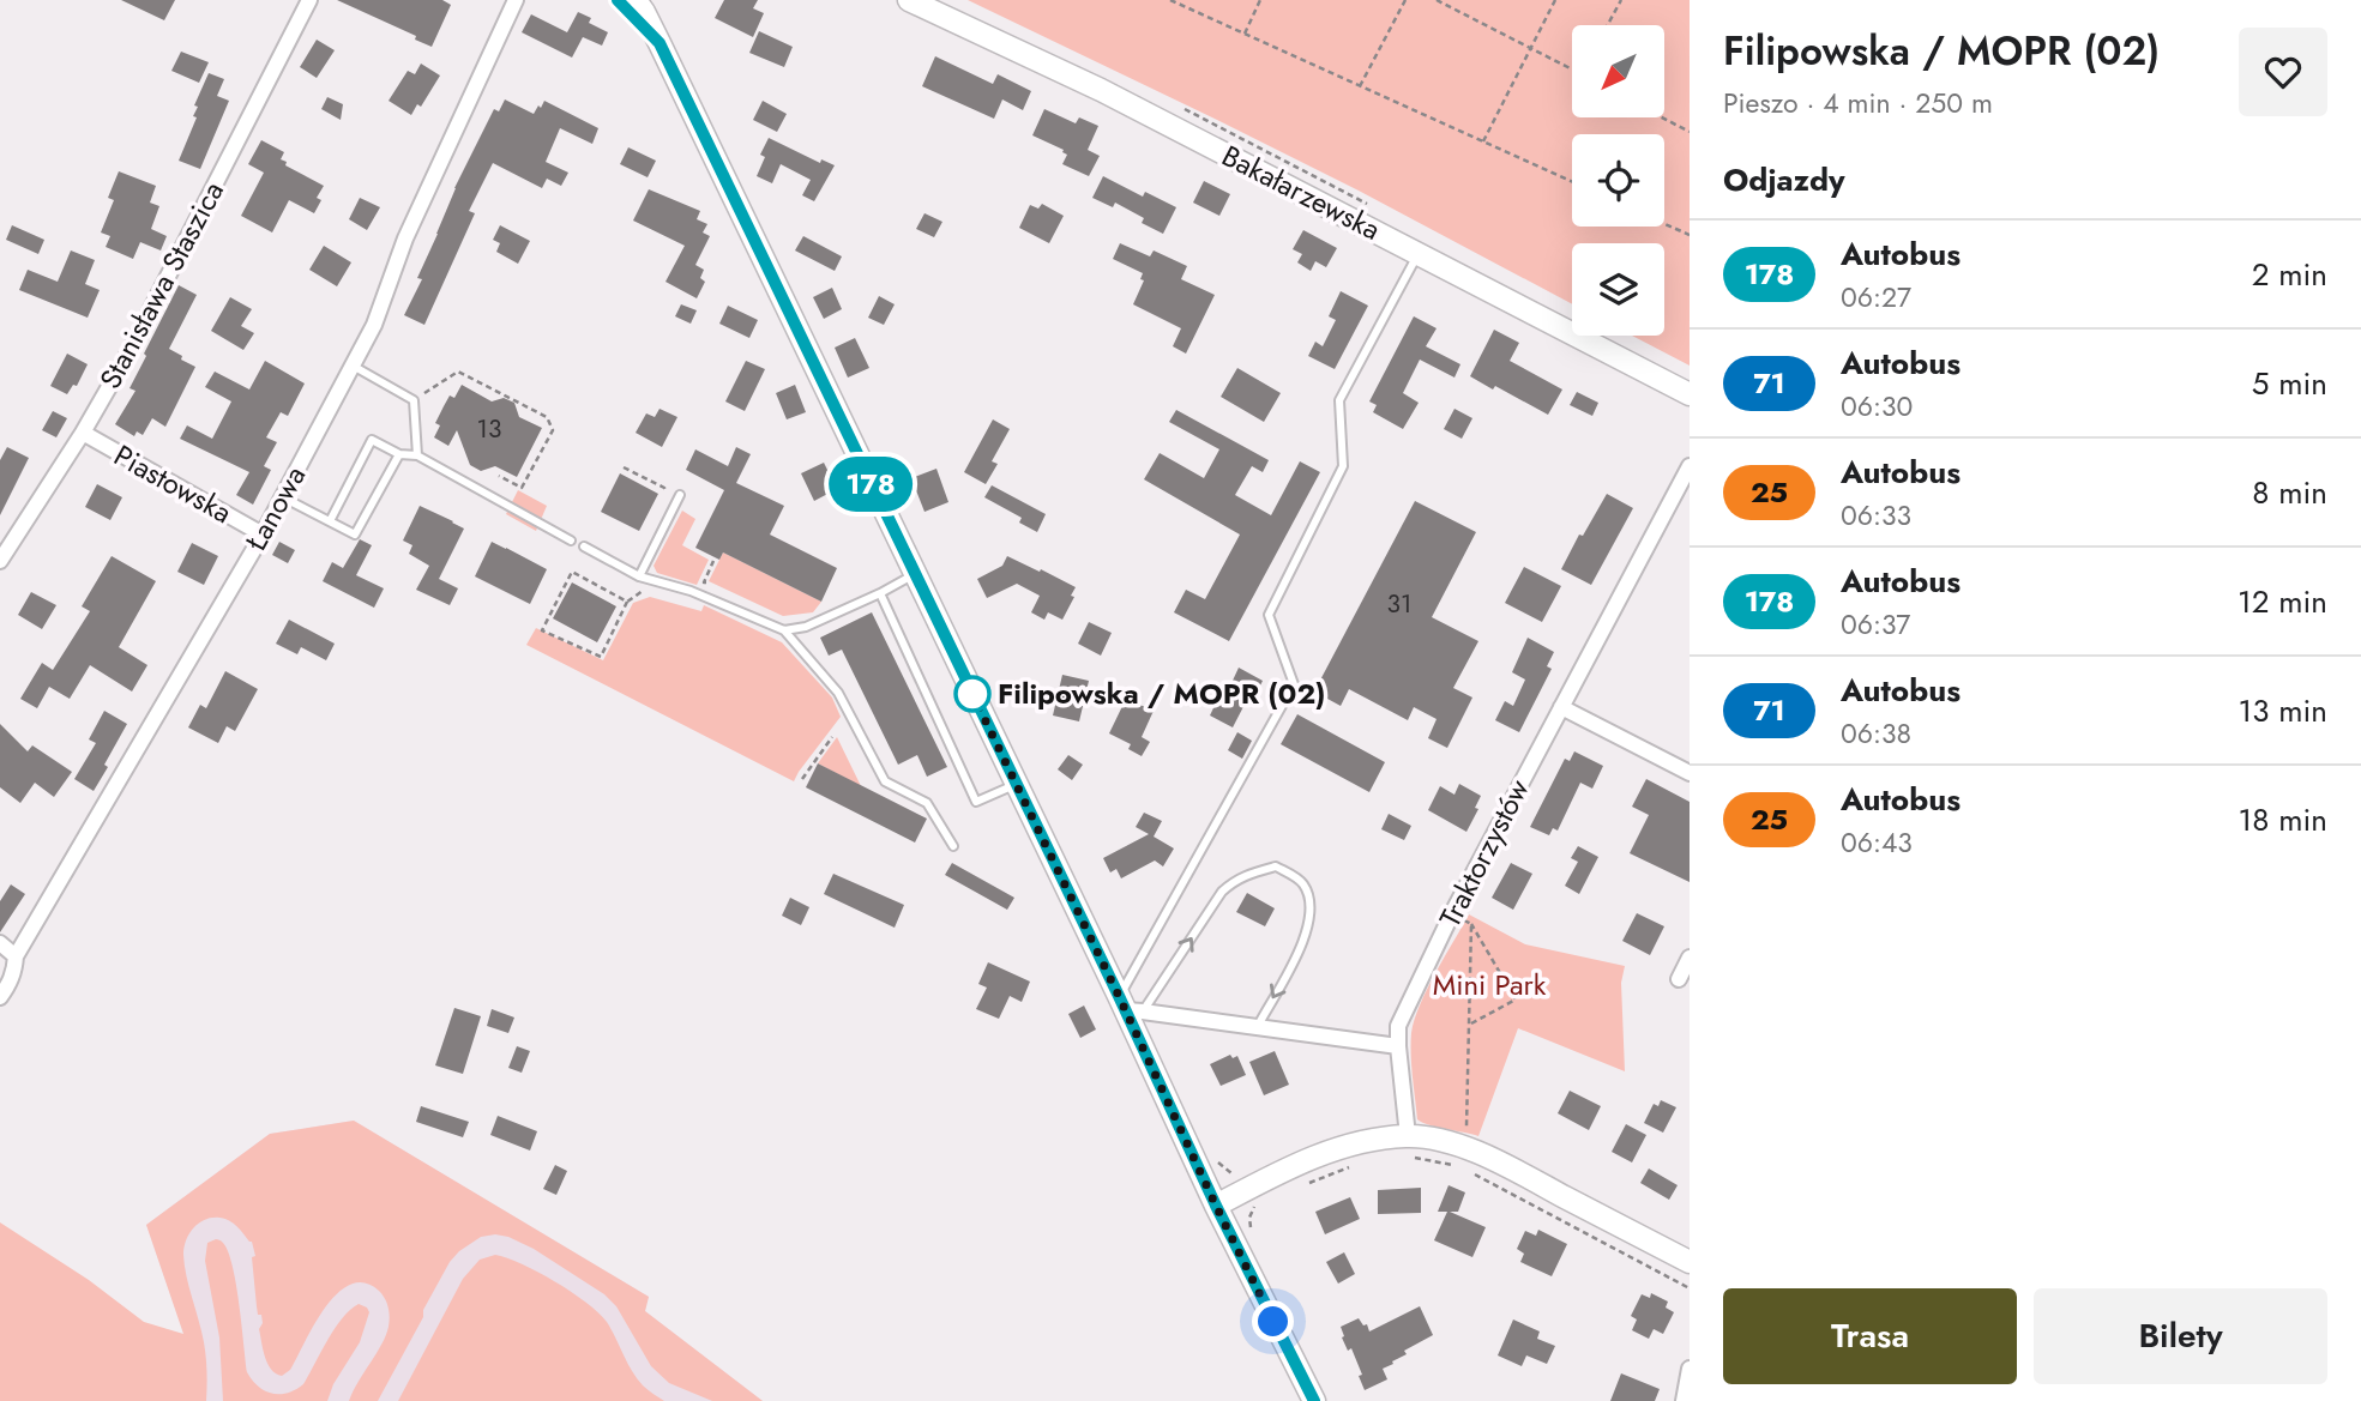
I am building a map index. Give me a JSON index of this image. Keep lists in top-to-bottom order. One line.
{"streets":{"street":["Bakałarzewska","Stanisława Staszica","Piastowska","Łanowa","Traktorzystów"]},"crossings":[["Stanisława Staszica","Piastowska"],["Piastowska","Łanowa"]],"parks":["Mini Park"],"places":["Filipowska / MOPR (02)"],"lines":["bus line 178"],"house_numbers":["13","31"],"north":"bottom left","page":{"on_map":"178","heading":[["Filipowska / MOPR (02)","Pieszo · 4 min · 250 m"],"Odjazdy"],"list":[{"mark":"178","name":"Autobus","note":"06:27","value":"2 min"},{"mark":"71","name":"Autobus","note":"06:30","value":"5 min"},{"mark":"25","name":"Autobus","note":"06:33","value":"8 min"},{"mark":"178","name":"Autobus","note":"06:37","value":"12 min"},{"mark":"71","name":"Autobus","note":"06:38","value":"13 min"},{"mark":"25","name":"Autobus","note":"06:43","value":"18 min"}],"buttons":["Trasa","Bilety"]}}
